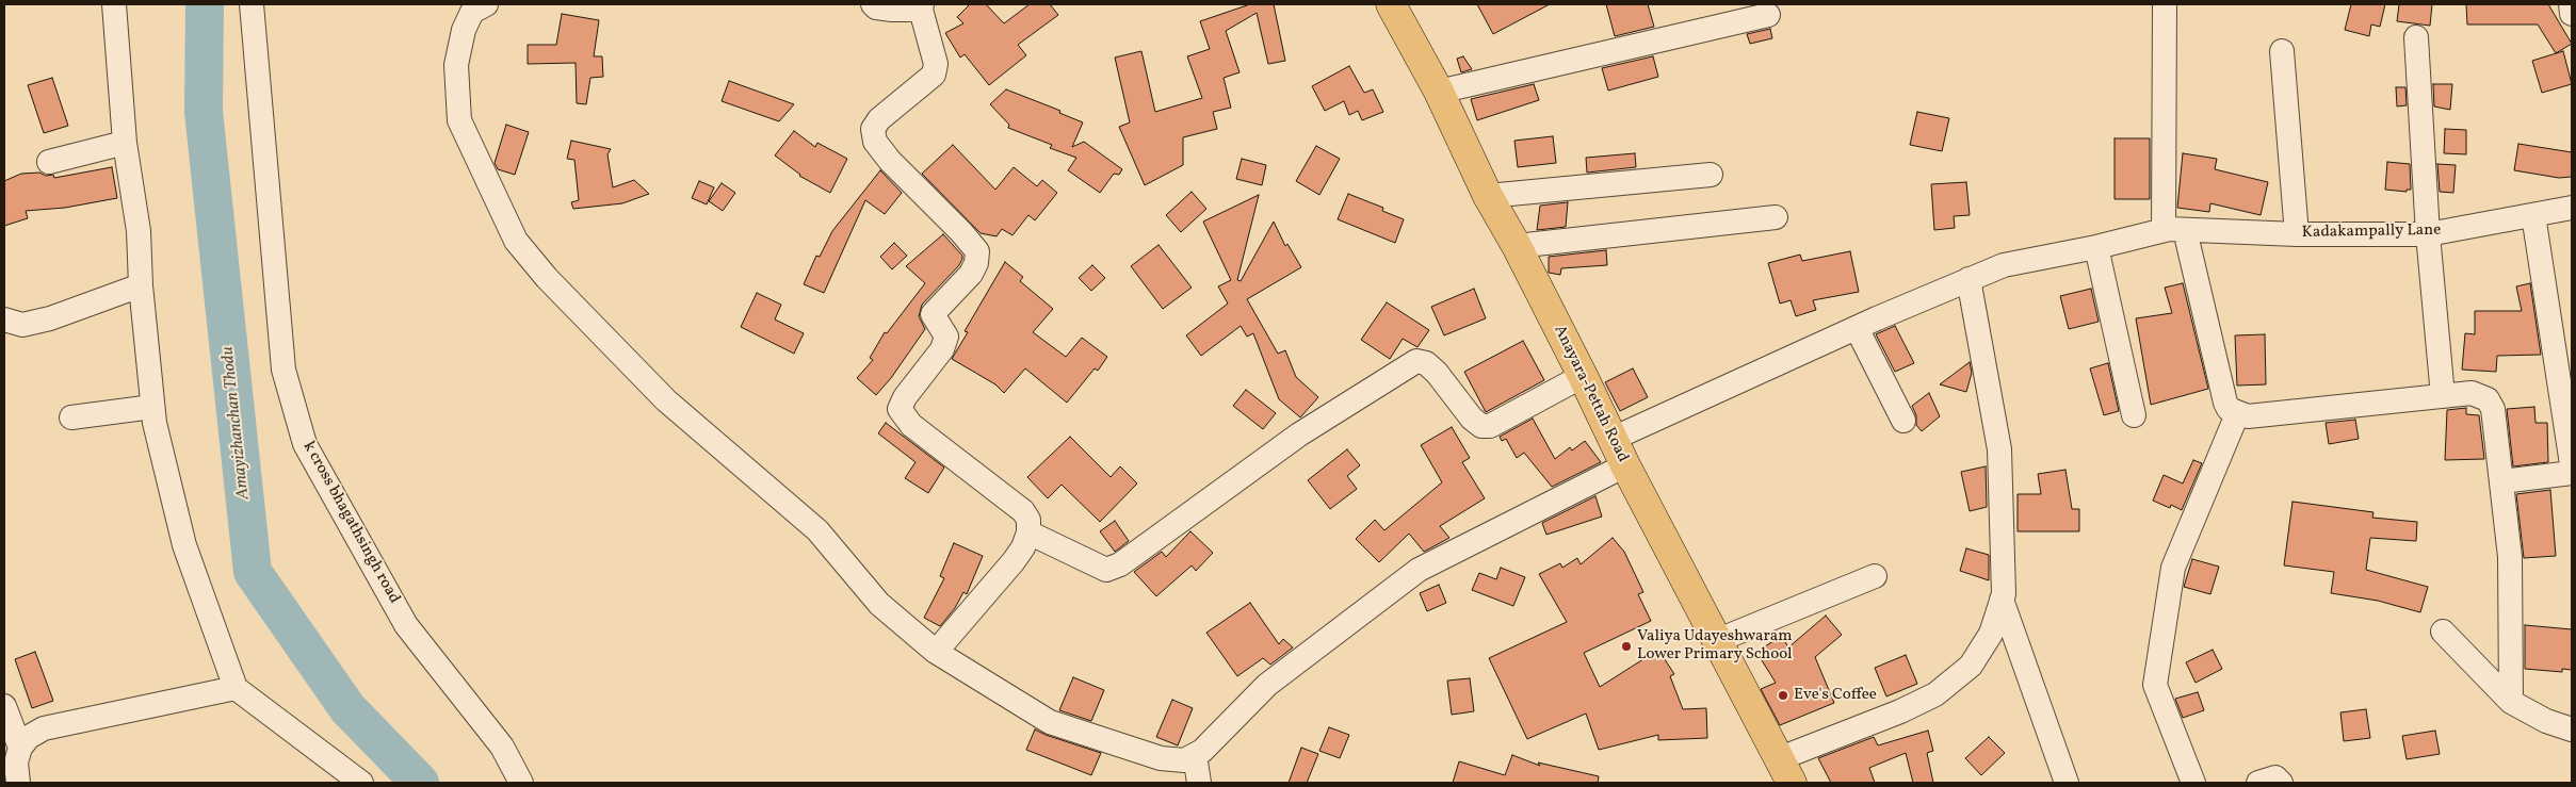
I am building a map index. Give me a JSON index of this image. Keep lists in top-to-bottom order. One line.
{"streets":{"main road":["Anayara-Pettah Road"],"street":["Kadakampally Lane","k cross bhagathsingh road"]},"crossings":[["Kadakampally Lane","Anayara-Pettah Road"]],"water":["Amayizhanchan Thodu"],"places":["Valiya Udayeshwaram Lower Primary School","Eve's Coffee"]}
